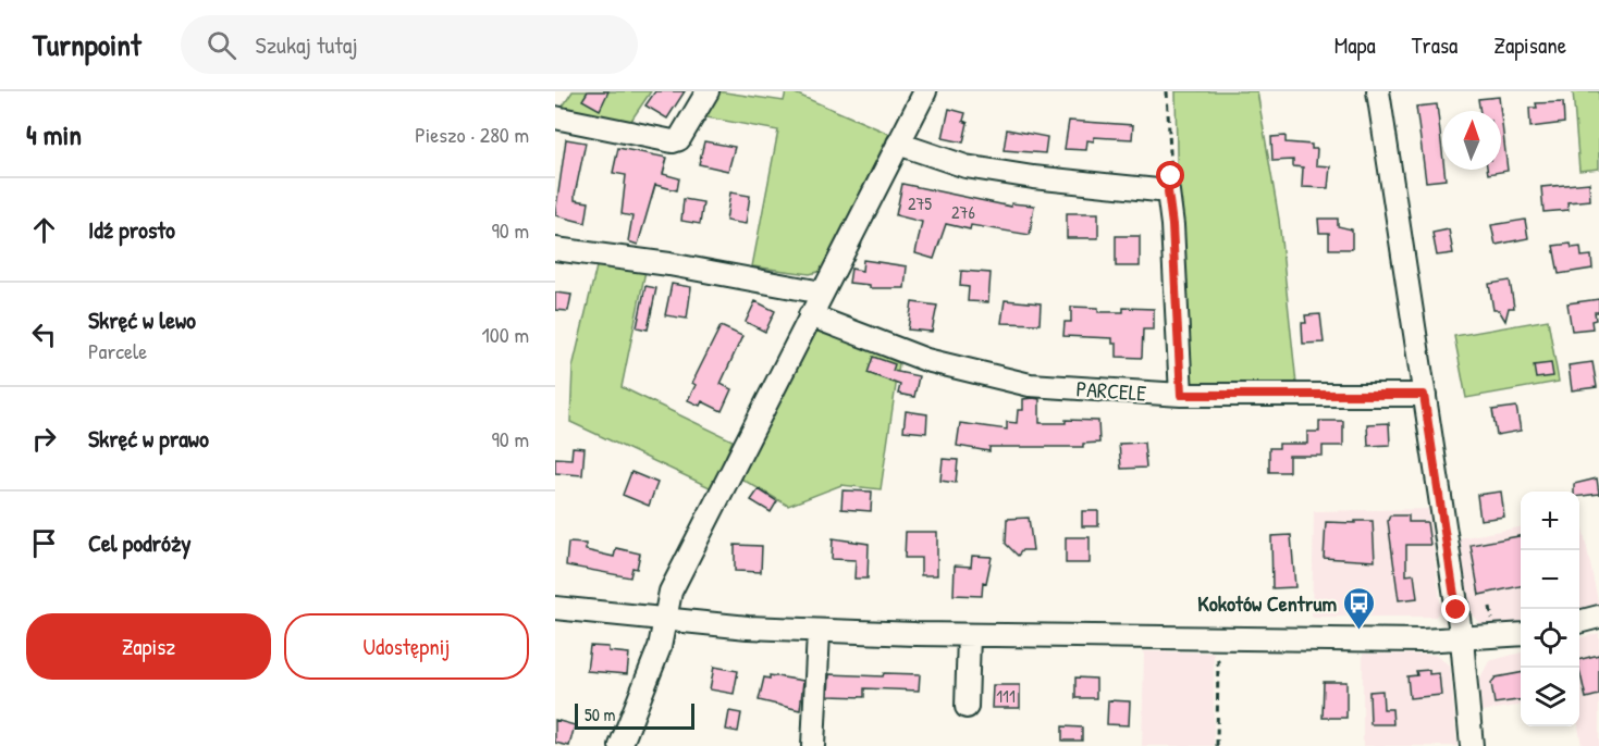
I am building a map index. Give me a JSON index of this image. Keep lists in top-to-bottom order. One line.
{"streets":{"street":["PARCELE"]},"places":{"bus stop":["Kokotów Centrum"]},"house_numbers":["275","276","111"],"scale_bar":"50 m","north":"top","page":{"header":"Turnpoint","search":"Szukaj tutaj","nav":["Mapa","Trasa","Zapisane"],"heading":["4 min","Pieszo · 280 m"],"list":[["Idź prosto","90 m"],["Skręć w lewo","Parcele","100 m"],["Skręć w prawo","90 m"],"Cel podróży"],"map_buttons":["+","−"],"buttons":["Zapisz","Udostępnij"],"scale":"50 m"}}
